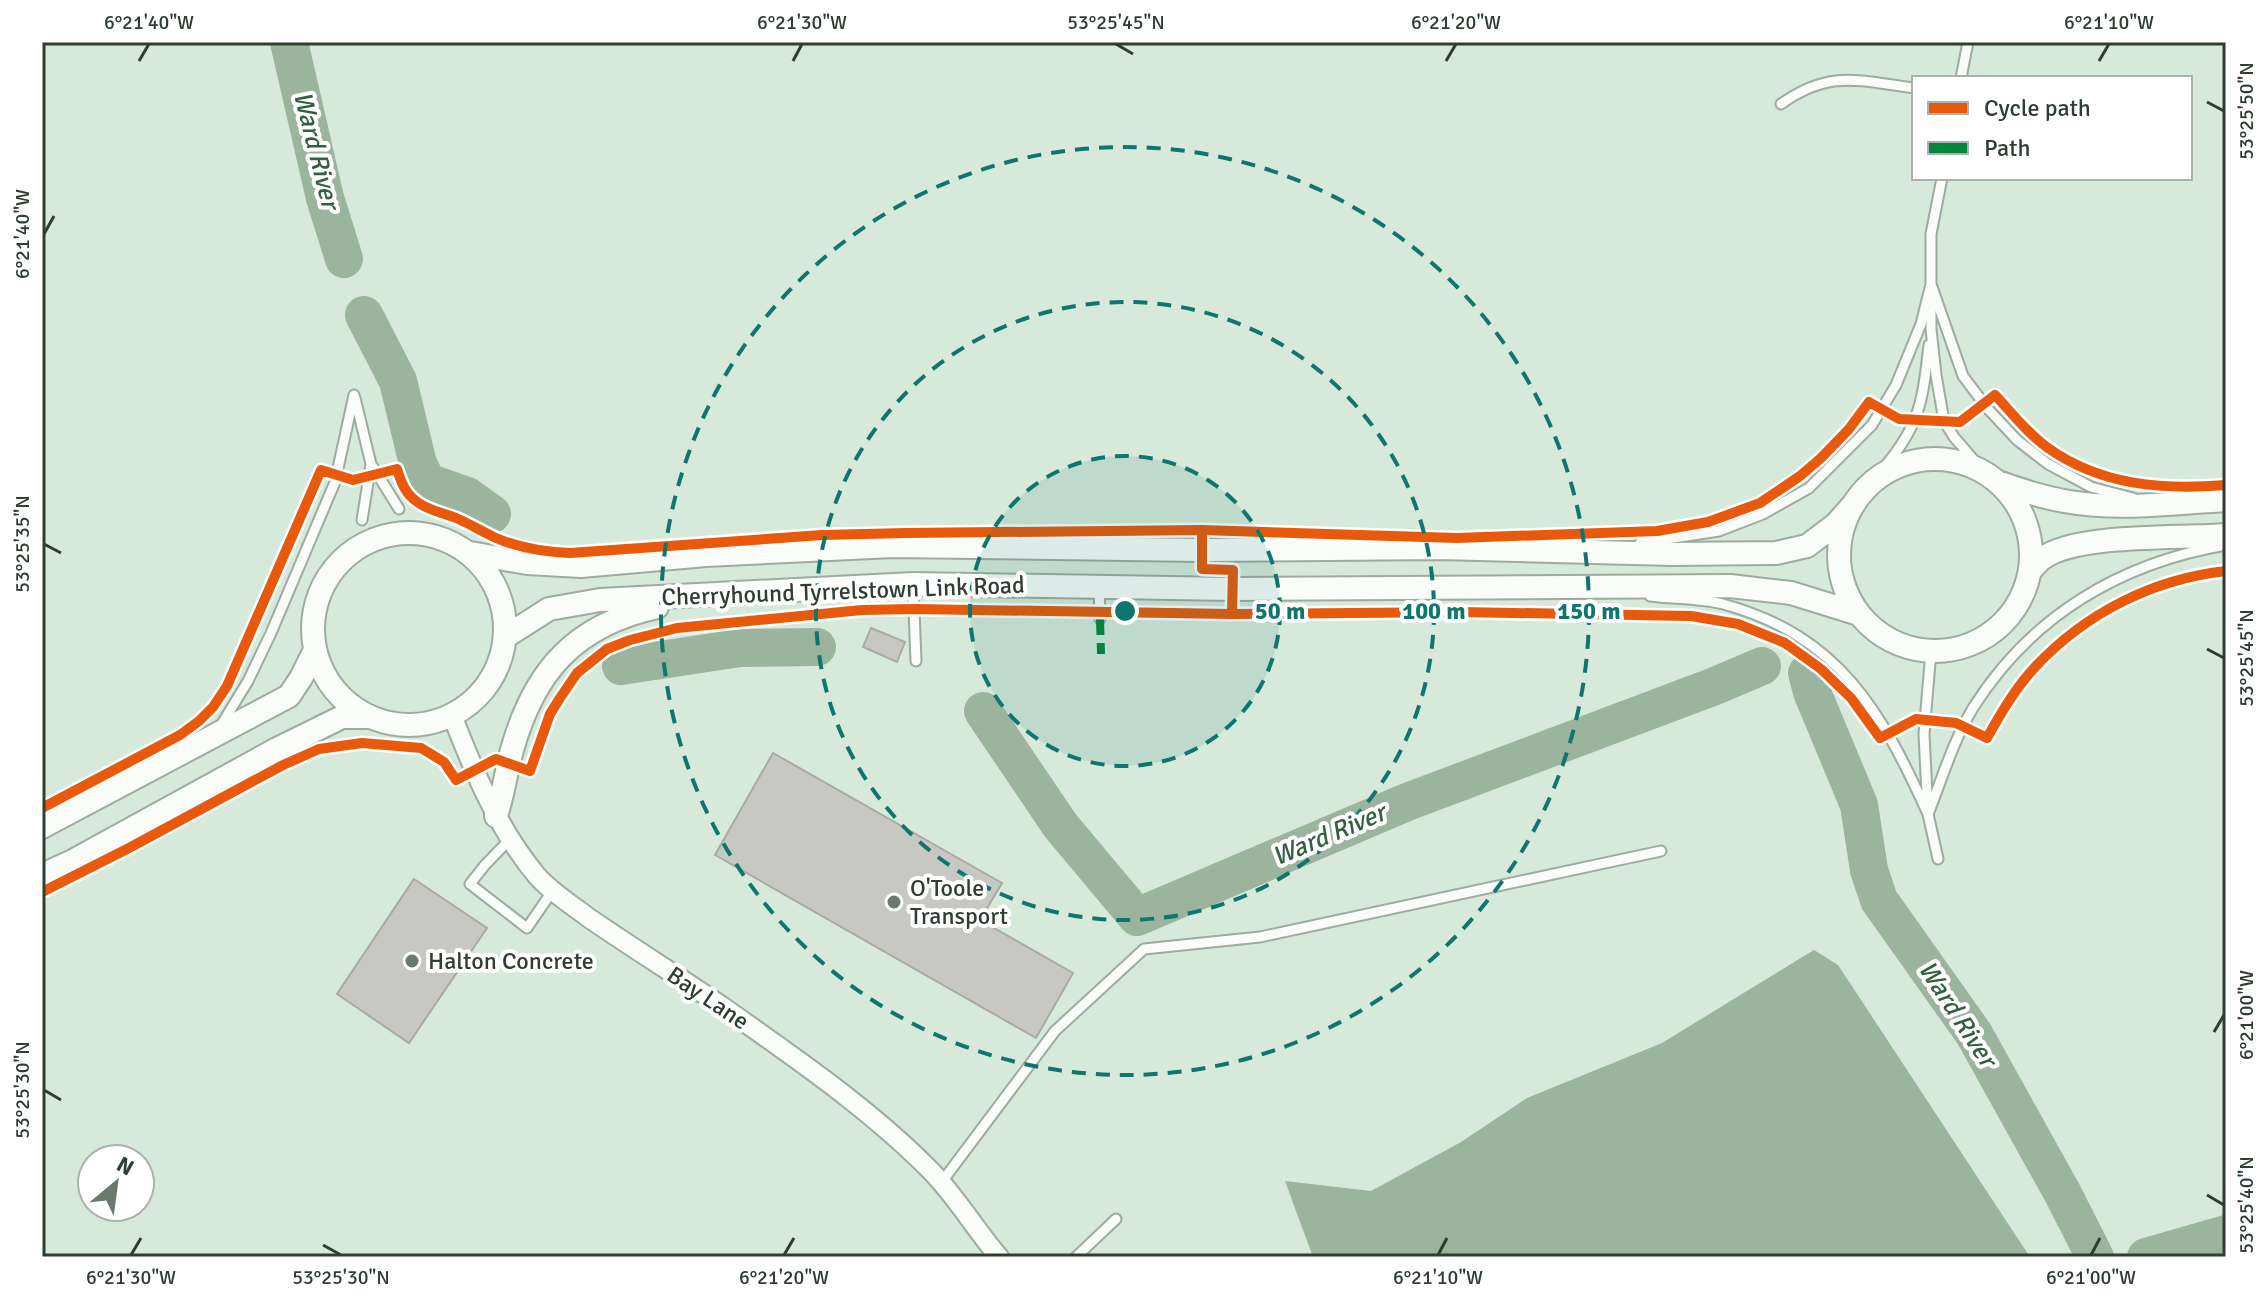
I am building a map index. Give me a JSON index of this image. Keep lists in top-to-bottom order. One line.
{"streets":{"street":["Cherryhound Tyrrelstown Link Road","Bay Lane"]},"crossings":[["Cherryhound Tyrrelstown Link Road","Bay Lane"]],"water":["Ward River"],"places":["O'Toole Transport","Halton Concrete"],"legend":["Cycle path","Path"],"north":"top right","coordinates":["6°21'40\"W","6°21'30\"W","53°25'45\"N","6°21'20\"W","6°21'10\"W","53°25'50\"N","53°25'35\"N","6°21'00\"W","53°25'30\"N","53°25'40\"N"],"rings":["50 m","100 m","150 m"]}
